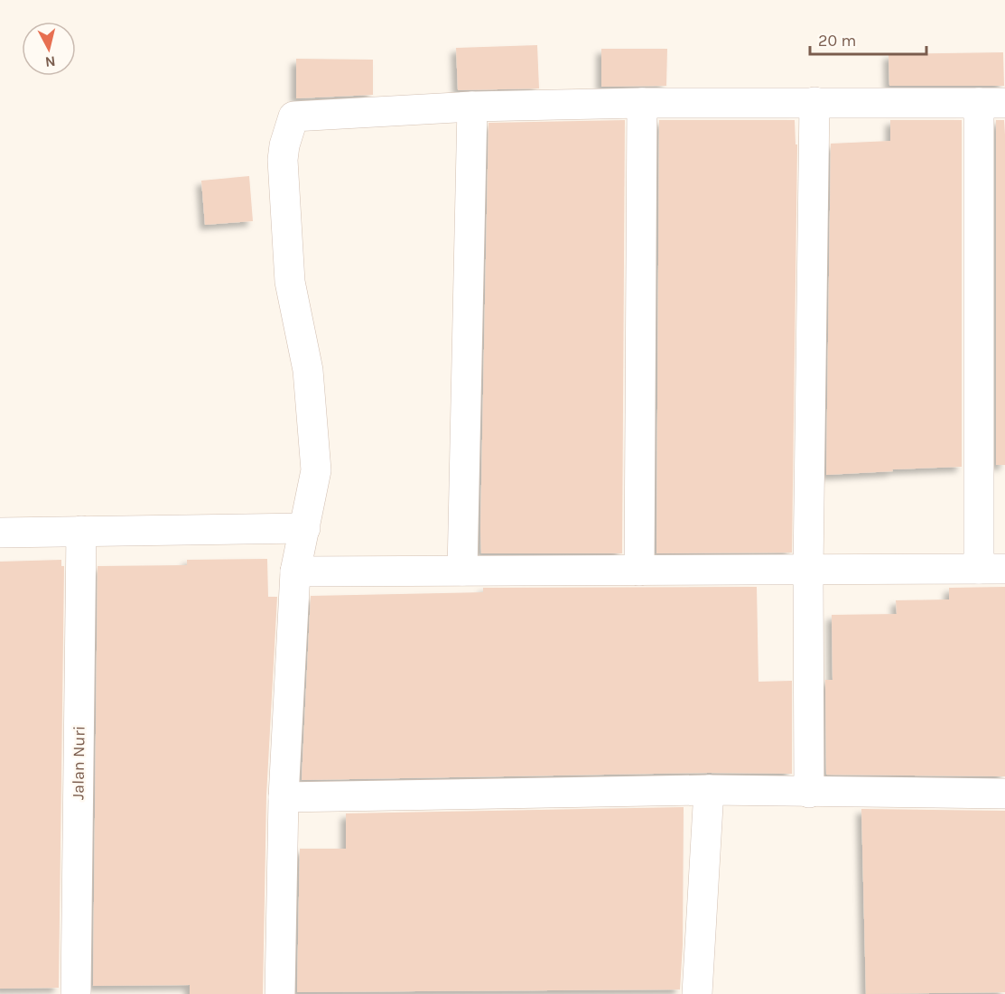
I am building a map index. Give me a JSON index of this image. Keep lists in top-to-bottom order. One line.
{"streets":{"street":["Jalan Nuri"]},"scale_bar":"20 m","north":"bottom"}
